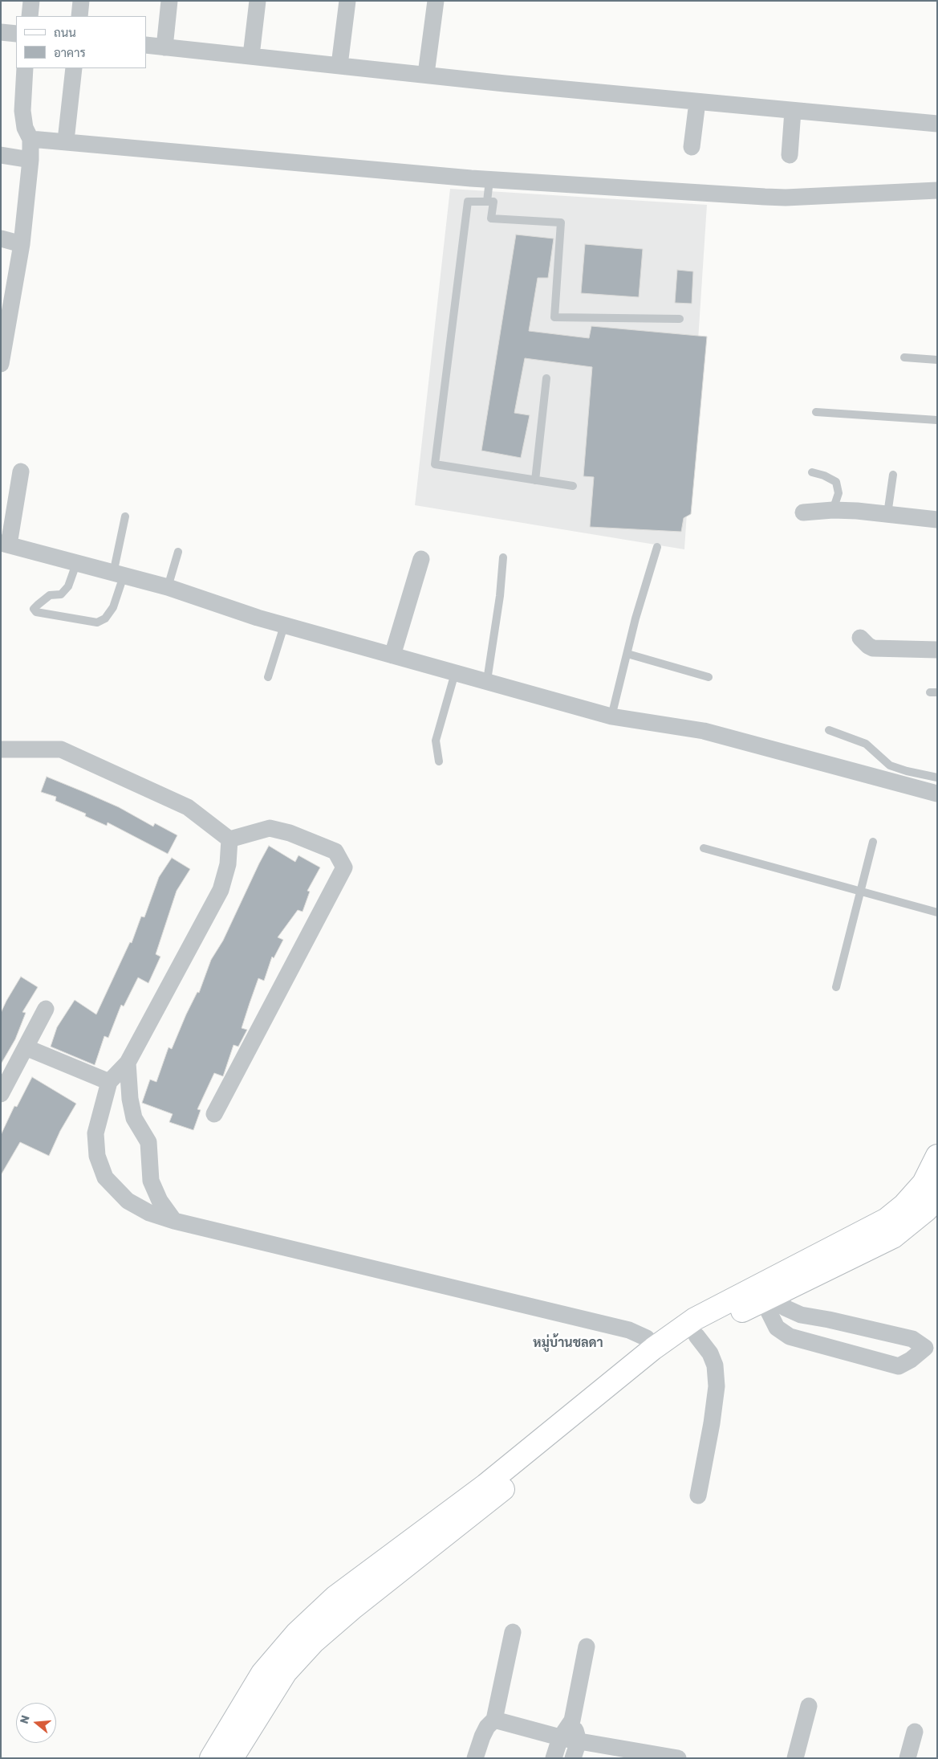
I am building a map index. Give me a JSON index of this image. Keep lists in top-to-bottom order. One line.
{"districts":["หมู่บ้านชลดา"],"legend":["ถนน","อาคาร"],"north":"left"}
